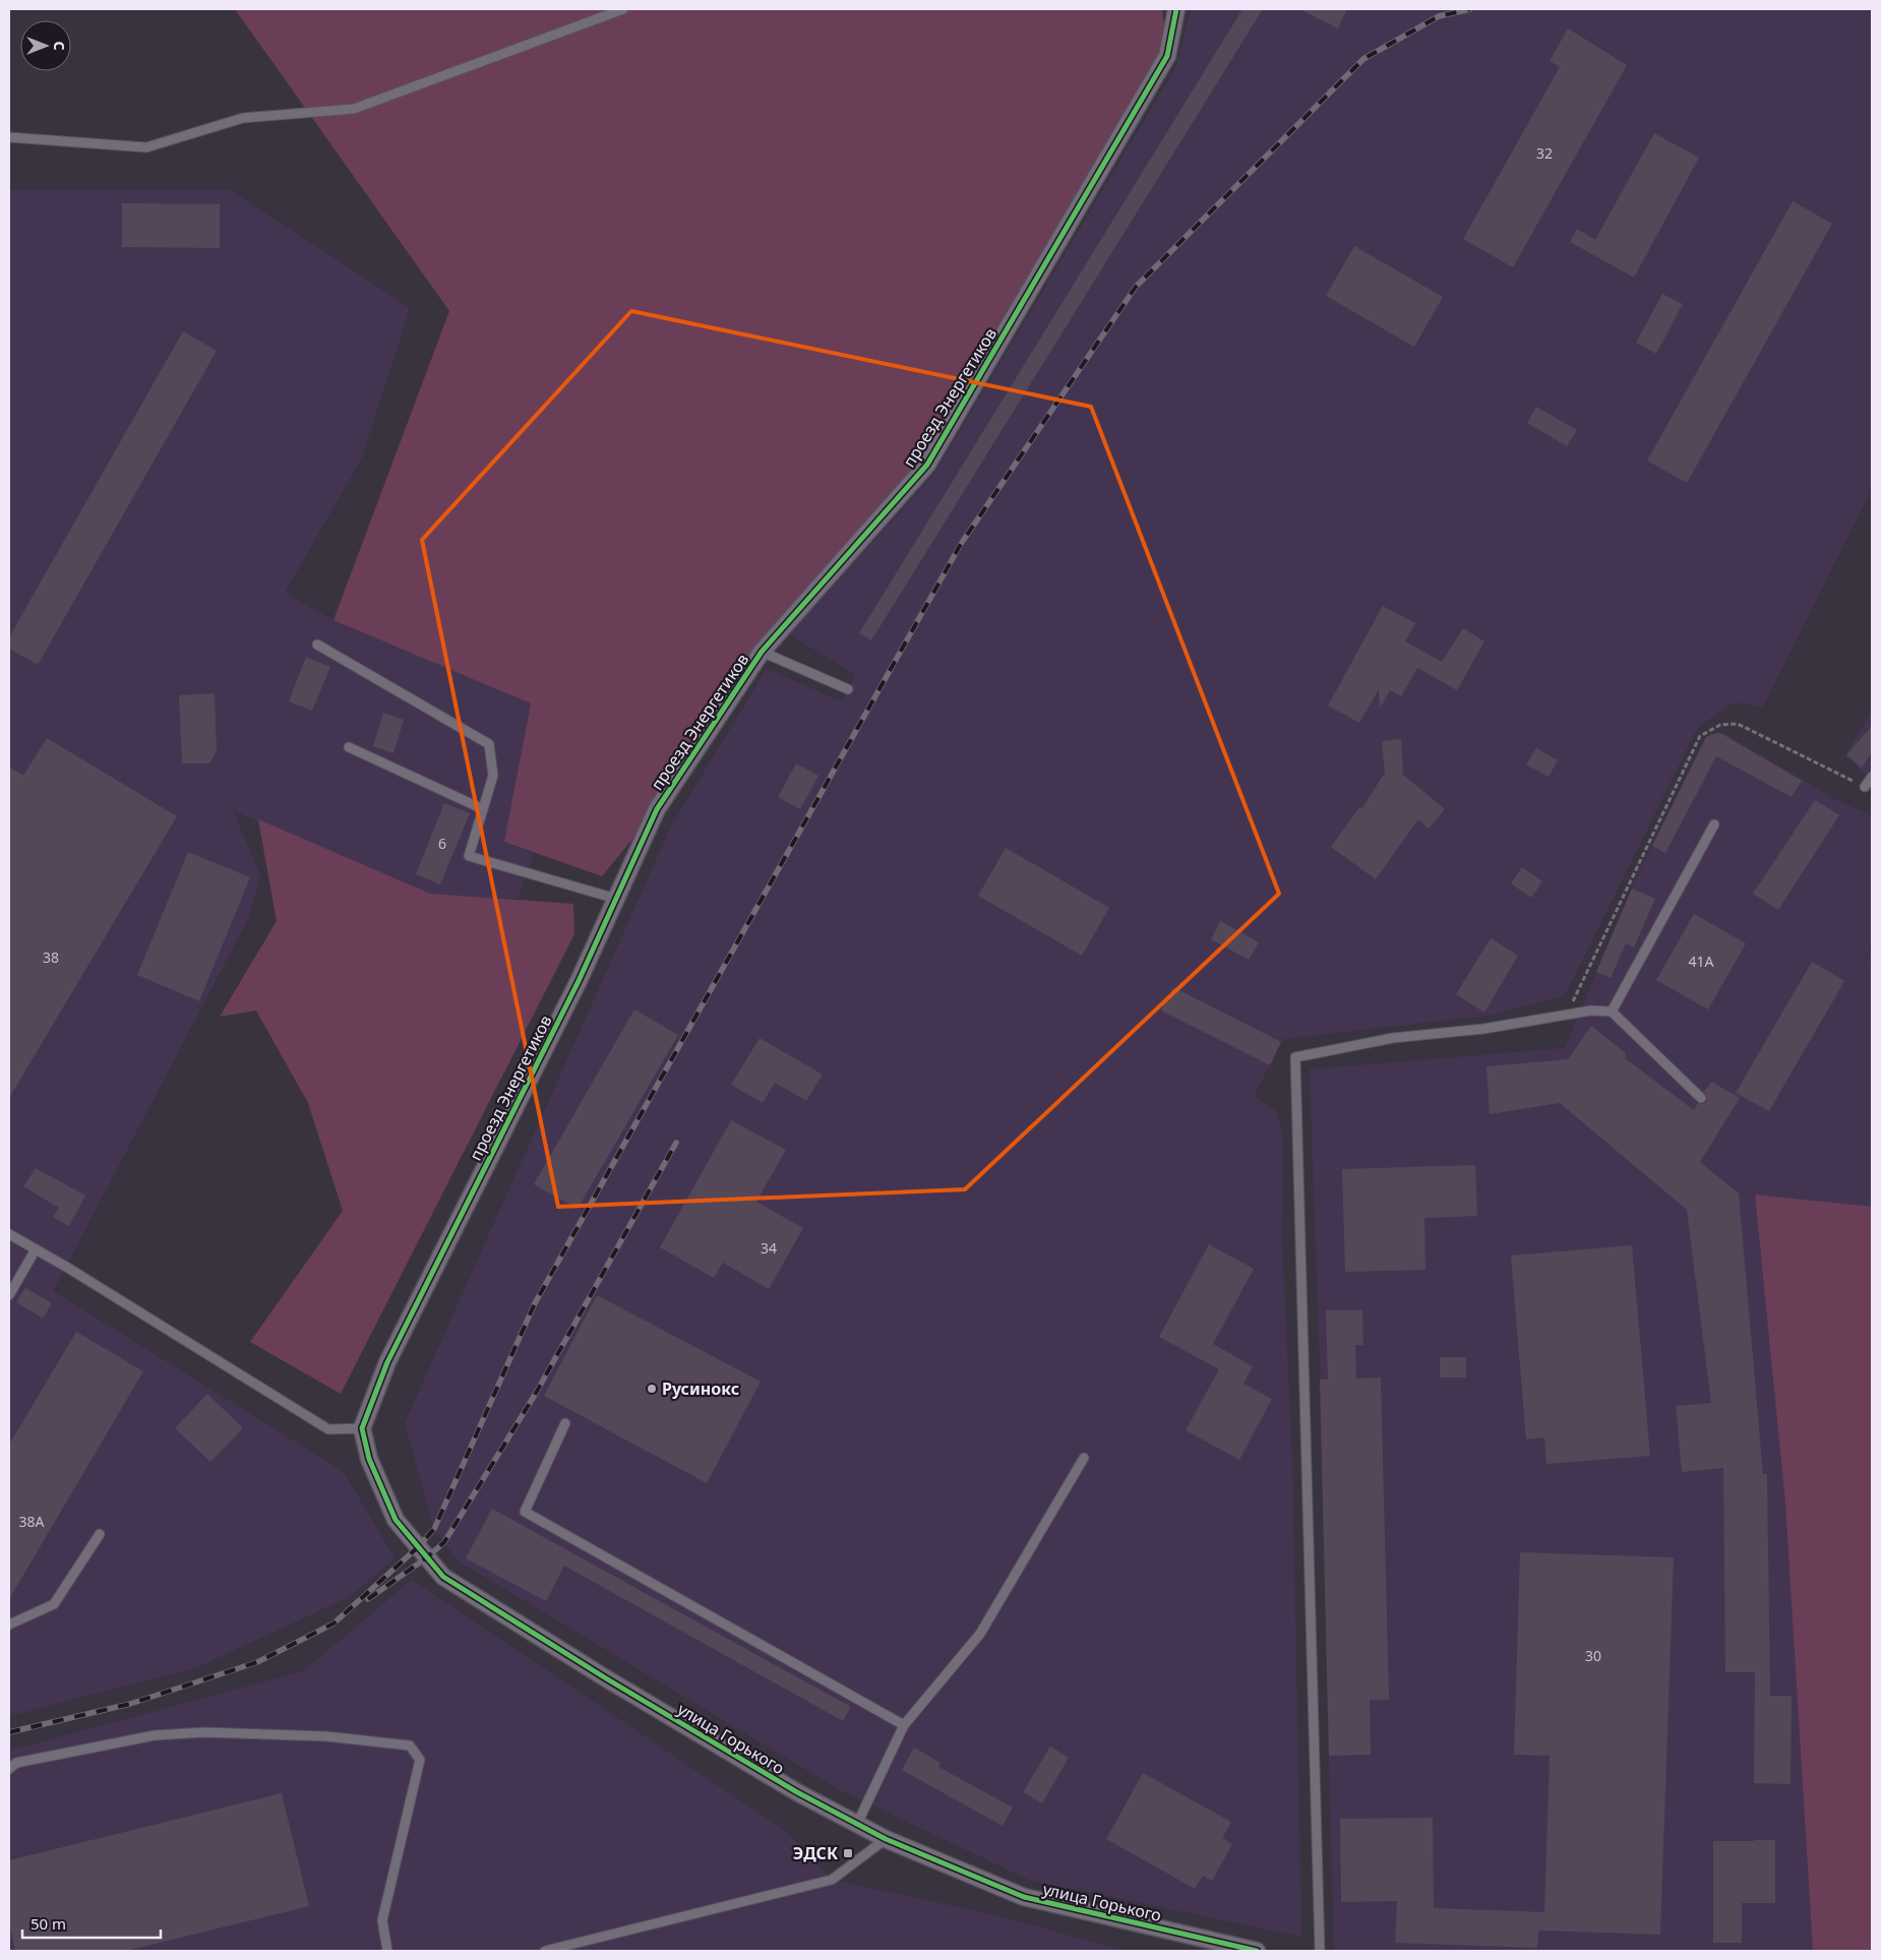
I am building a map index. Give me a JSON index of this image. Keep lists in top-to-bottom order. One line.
{"streets":{"street":["проезд Энергетиков","улица Горького"]},"crossings":[["проезд Энергетиков","улица Горького"]],"places":{"other":["Русинокс"],"transit":["ЭДСК"]},"house_numbers":["32","6","38","41А","34","38А","30"],"scale_bar":"50 m","north":"right"}
